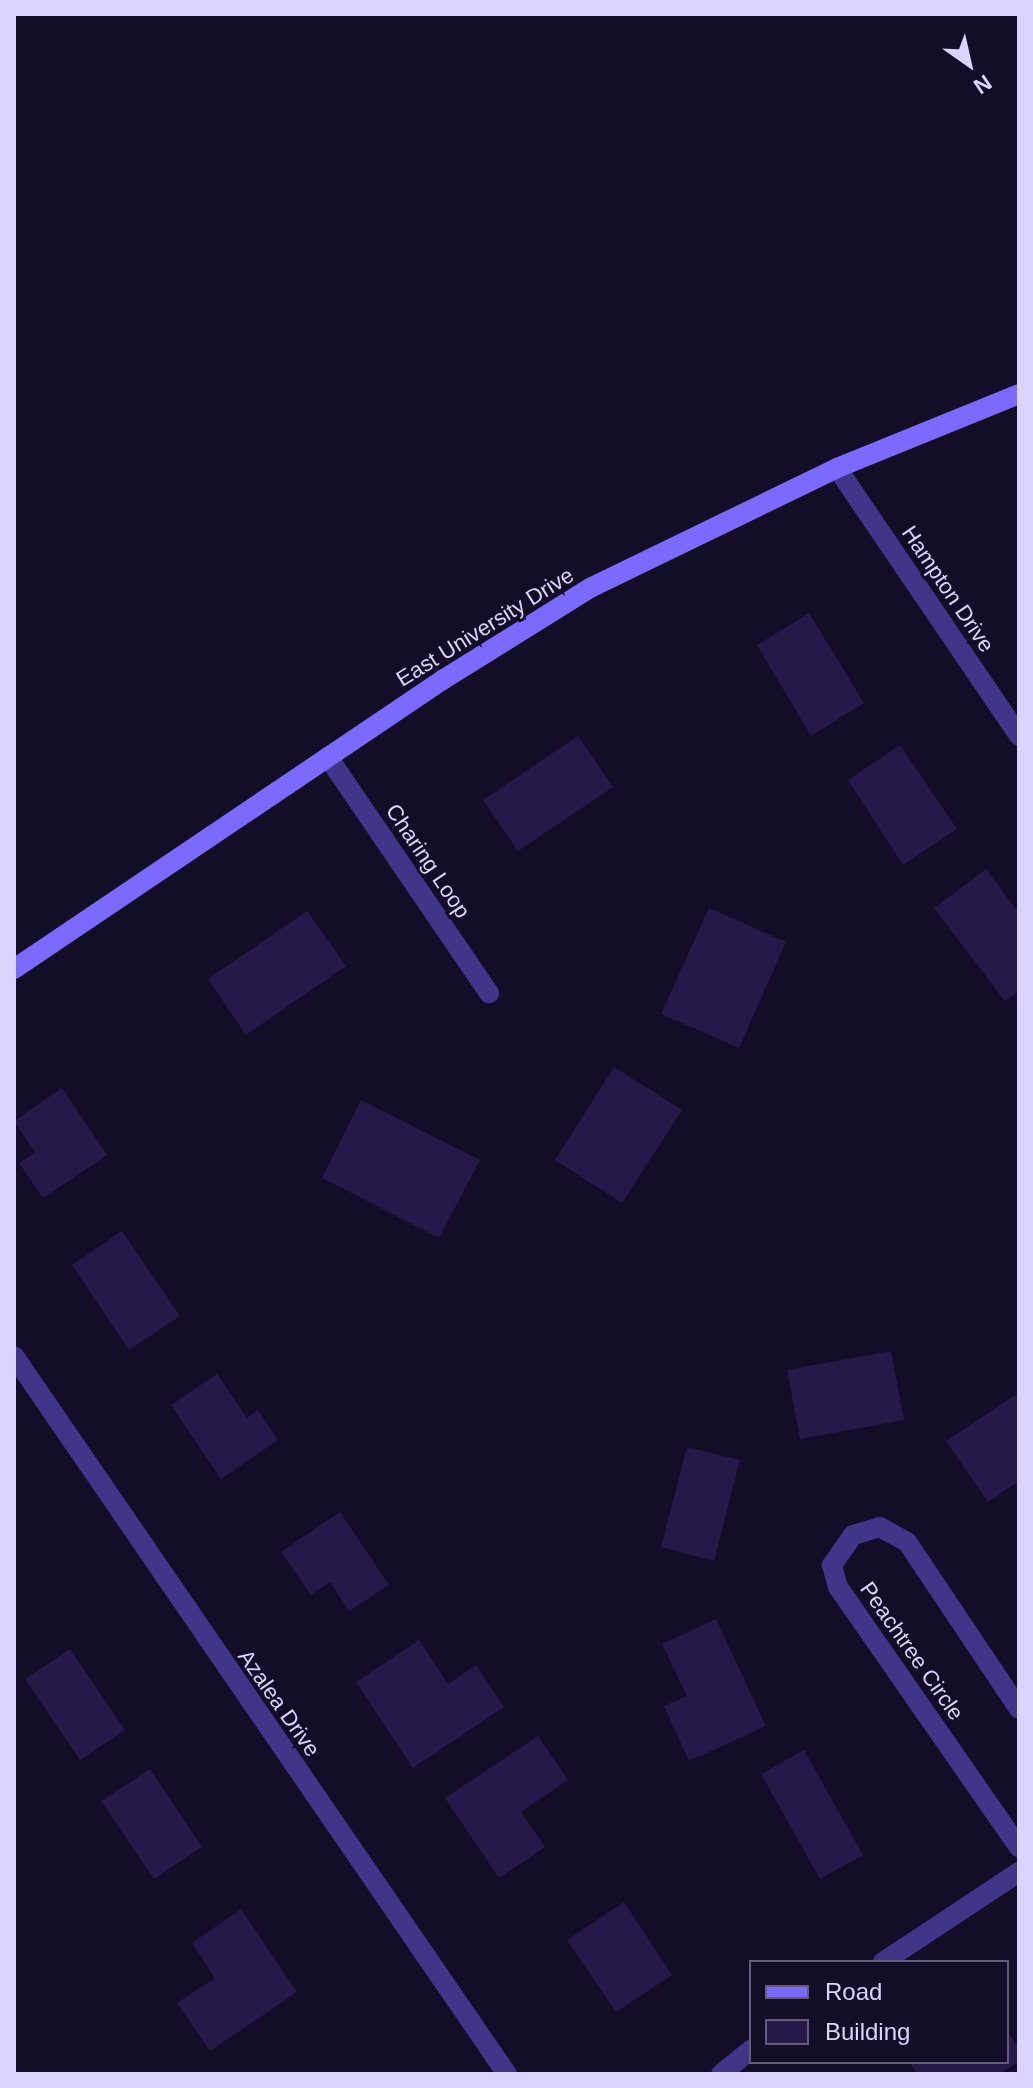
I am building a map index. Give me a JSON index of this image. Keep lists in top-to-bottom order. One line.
{"streets":{"main road":["East University Drive"],"street":["Hampton Drive","Charing Loop","Peachtree Circle","Azalea Drive"]},"crossings":[["Hampton Drive","East University Drive"],["East University Drive","Charing Loop"]],"legend":["Road","Building"],"north":"bottom right"}
